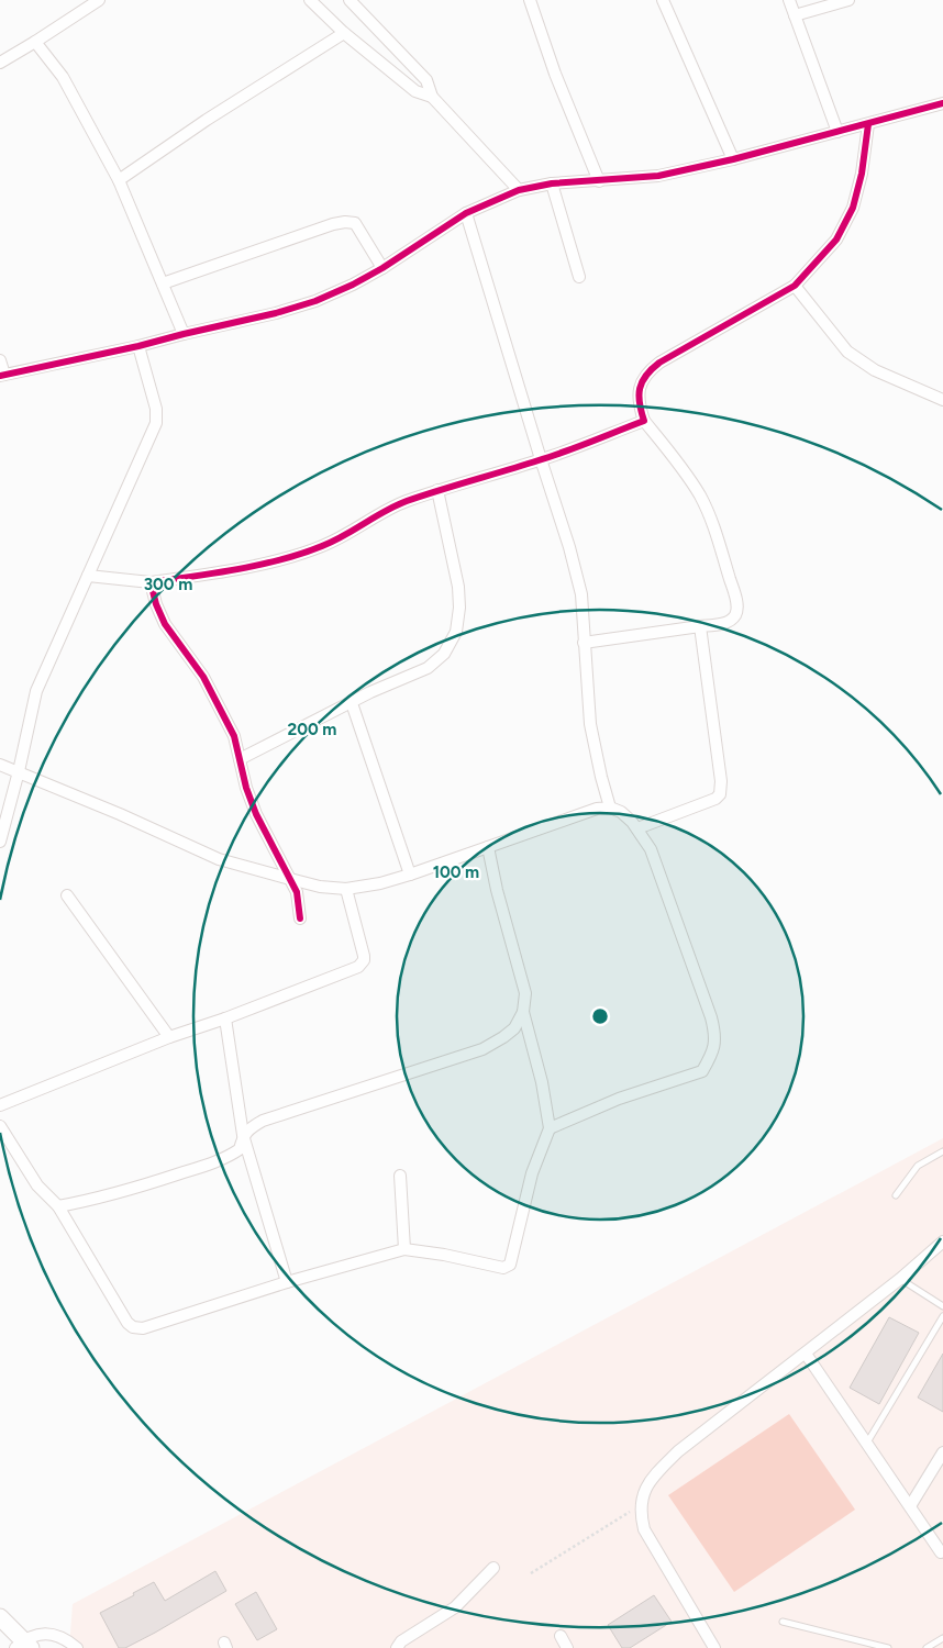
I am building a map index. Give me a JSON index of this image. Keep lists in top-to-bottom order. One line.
{"rings":["300 m","200 m","100 m"]}
